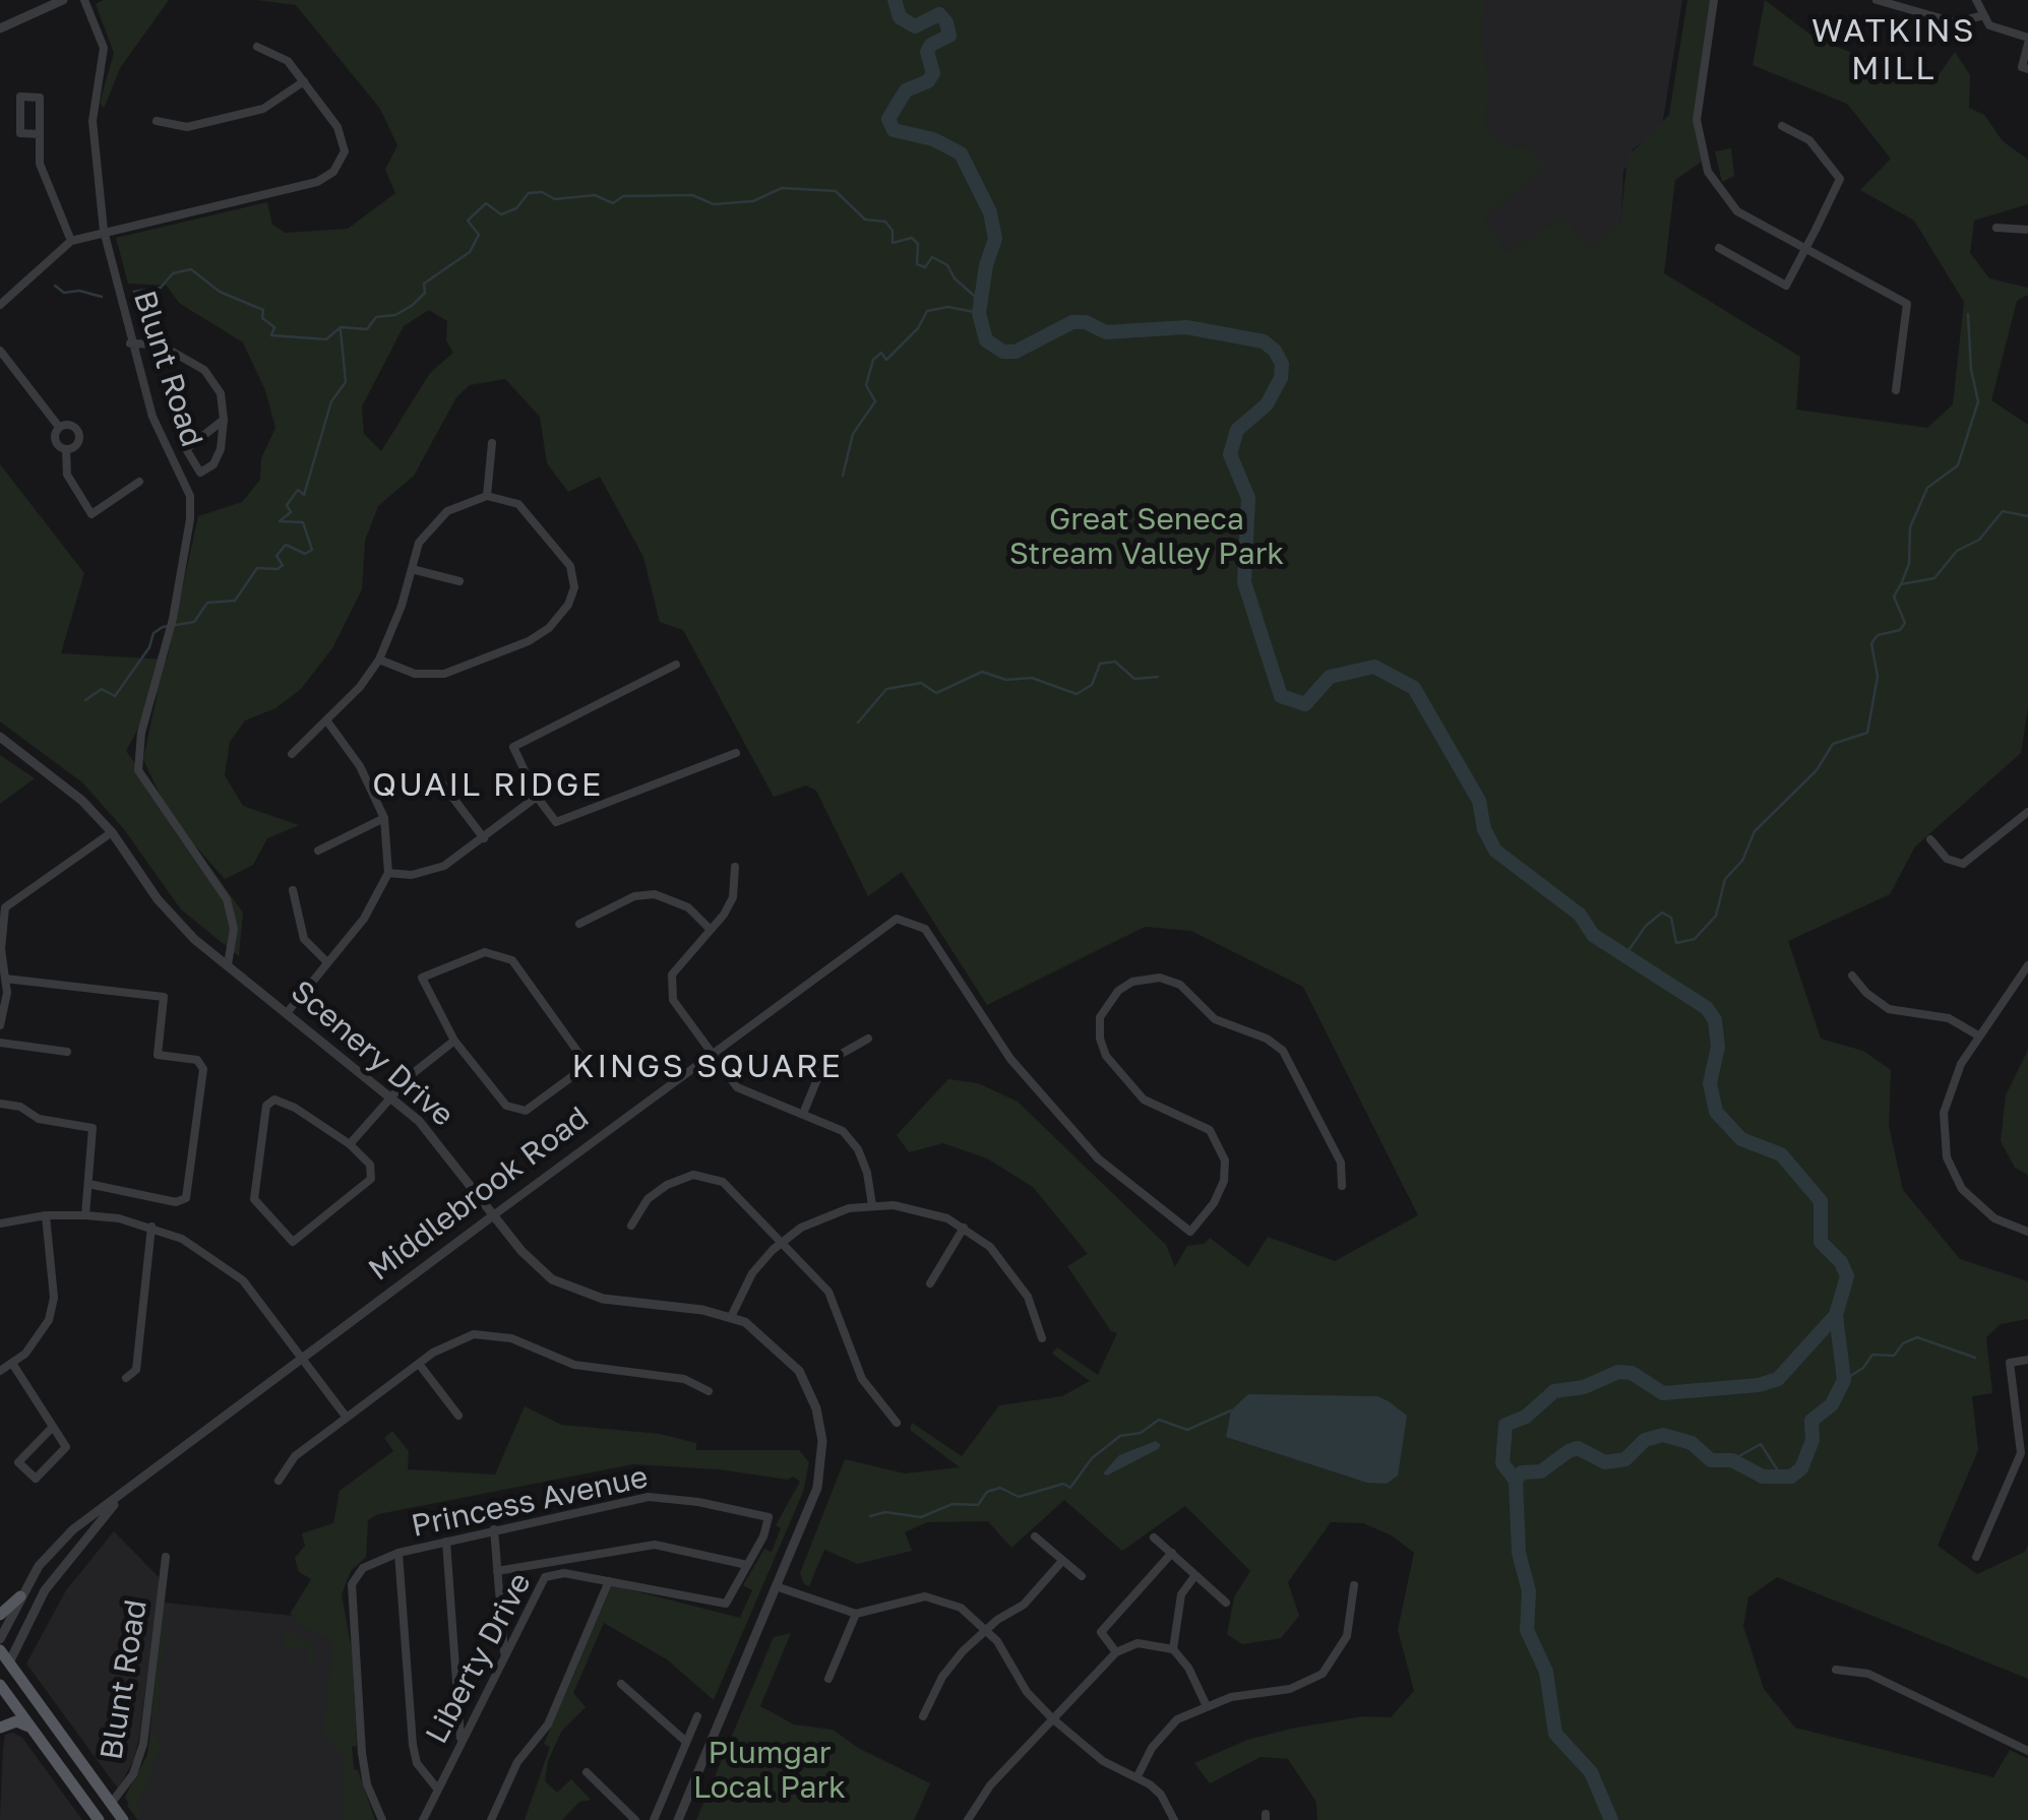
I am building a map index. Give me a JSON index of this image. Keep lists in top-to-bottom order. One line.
{"streets":{"main road":["Middlebrook Road"],"street":["Blunt Road","Scenery Drive","Princess Avenue","Liberty Drive"]},"crossings":[["Blunt Road","Scenery Drive"],["Scenery Drive","Middlebrook Road"]],"districts":["WATKINS MILL","QUAIL RIDGE","KINGS SQUARE"],"parks":["Great Seneca Stream Valley Park","Plumgar Local Park"]}
